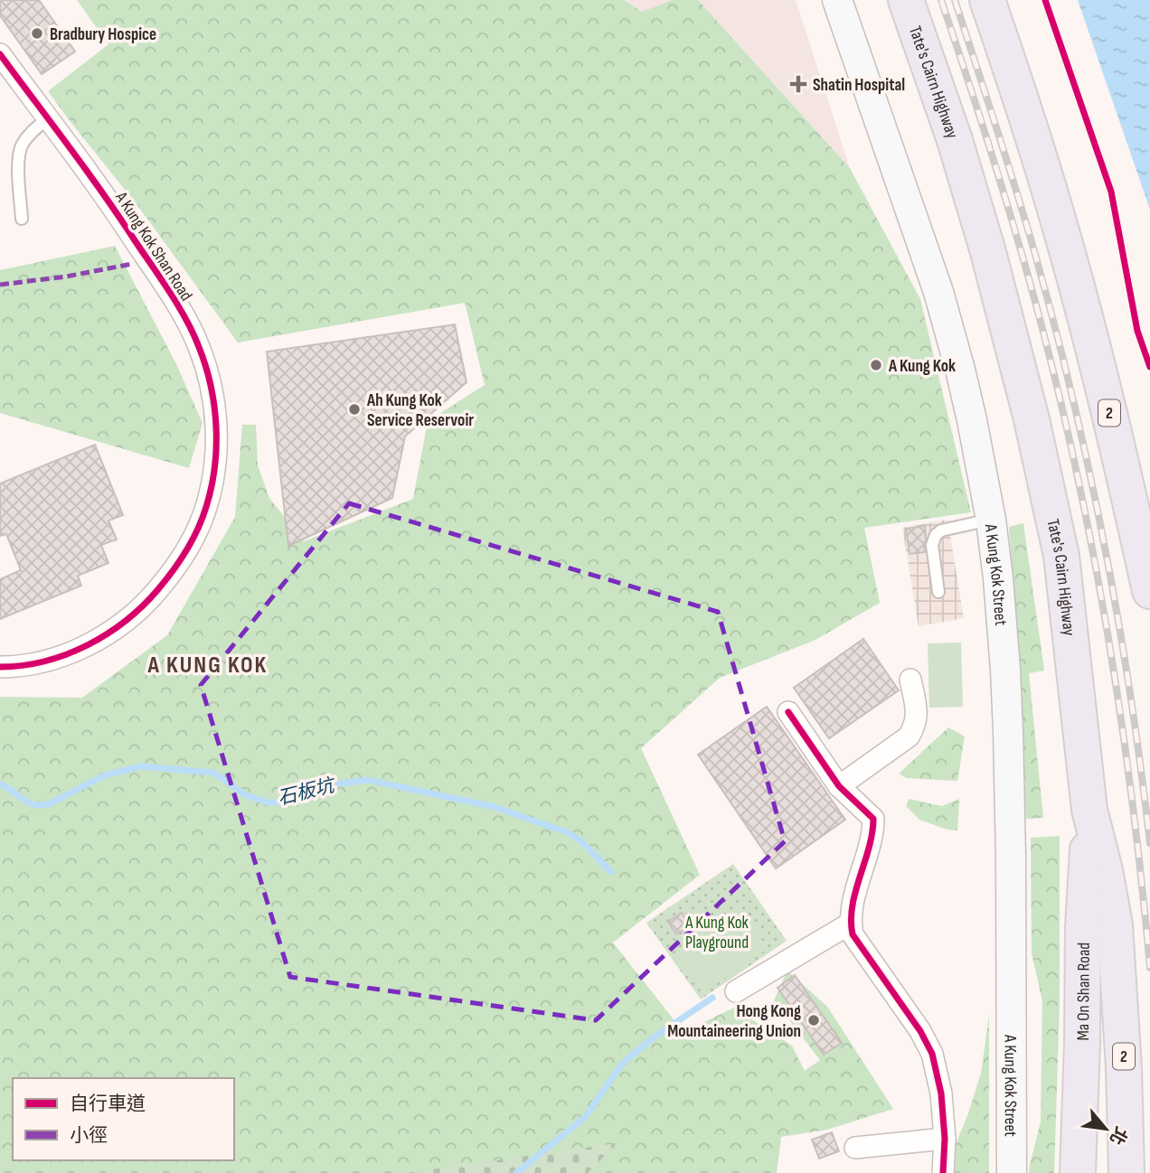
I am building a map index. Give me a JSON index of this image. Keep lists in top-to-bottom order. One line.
{"streets":{"highway":["Tate's Cairn Highway","2","Ma On Shan Road"],"main road":["A Kung Kok Street"],"street":["A Kung Kok Shan Road"]},"crossings":[["Tate's Cairn Highway","Ma On Shan Road"]],"districts":["A KUNG KOK"],"water":["石板坑"],"parks":["A Kung Kok Playground"],"places":{"other":["Bradbury Hospice","A Kung Kok","Ah Kung Kok Service Reservoir","Hong Kong Mountaineering Union"],"health":["Shatin Hospital"]},"legend":["自行車道","小徑"],"north":"bottom right"}
